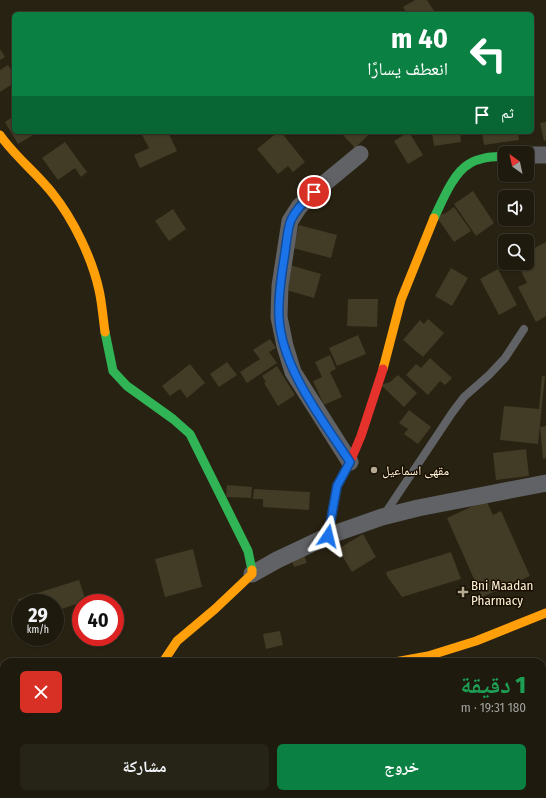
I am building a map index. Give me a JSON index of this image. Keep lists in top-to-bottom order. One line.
{"places":{"other":["مقهى اسماعيل"],"health":["Bni Maadan Pharmacy"]},"north":"top left","page":{"turn":["40 m","انعطف يسارًا"],"then":"ثم","speed":"29 km/h","limit":"40","heading":["1 دقيقة","180 m · 19:31"],"buttons":["خروج","مشاركة"]}}
